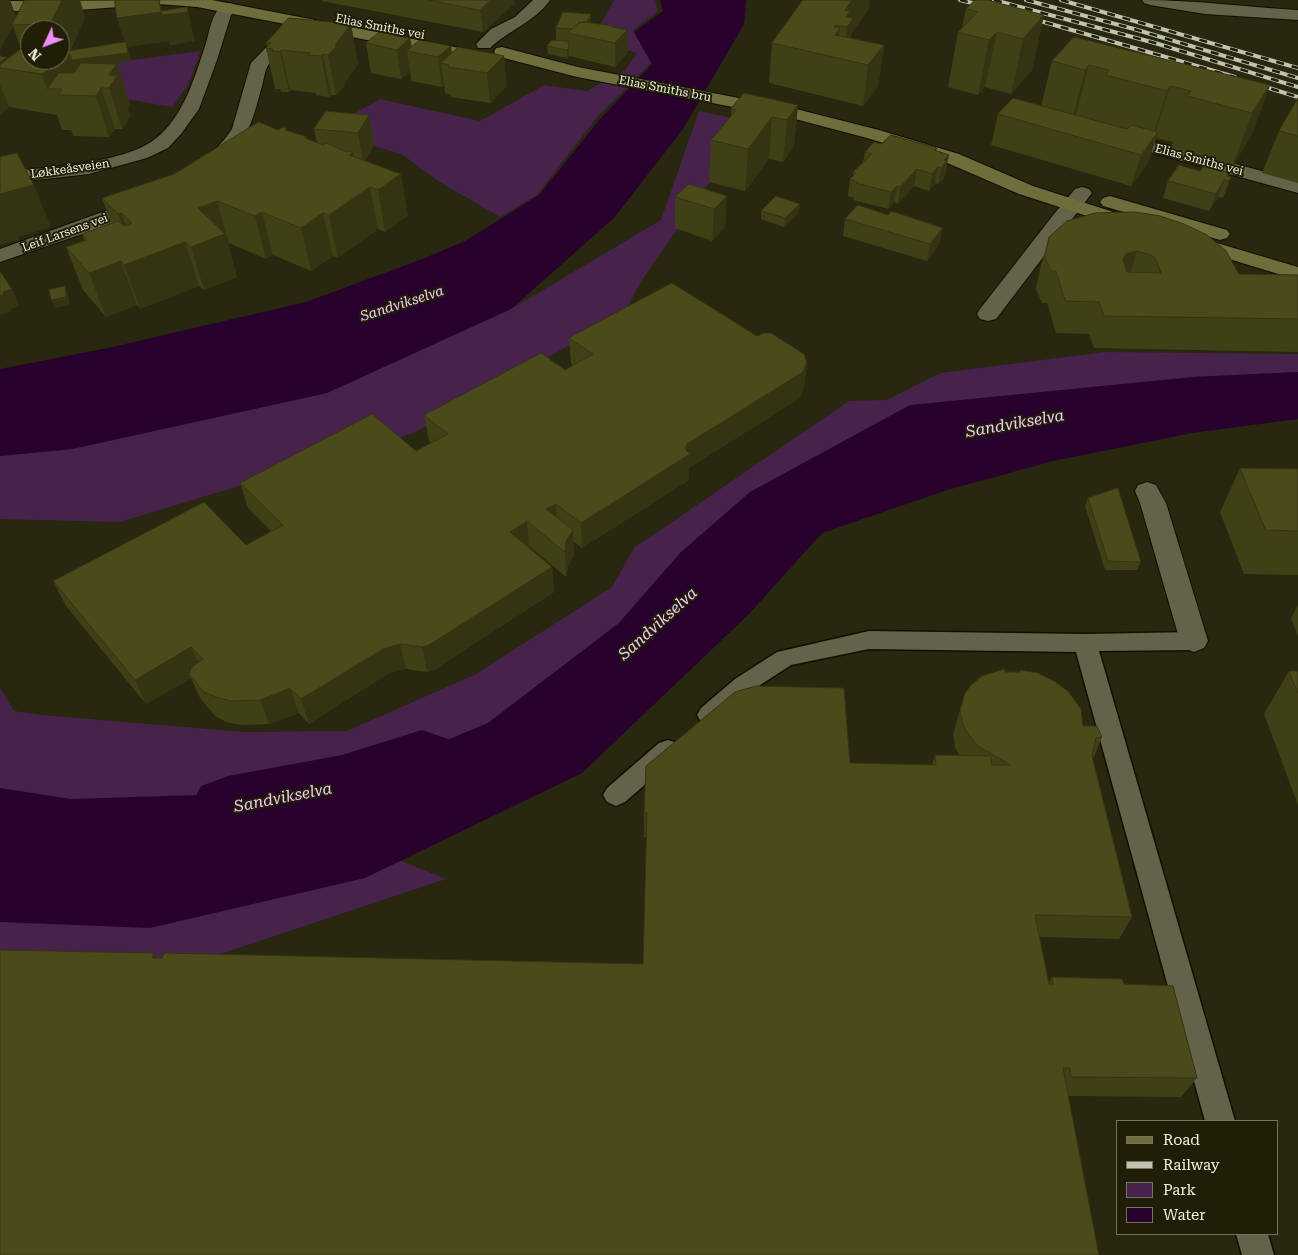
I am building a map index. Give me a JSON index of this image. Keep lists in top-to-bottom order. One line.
{"streets":{"main road":["Elias Smiths vei","Elias Smiths bru"],"street":["Løkkeåsveien","Leif Larsens vei"]},"crossings":[["Elias Smiths vei","Elias Smiths bru"],["Elias Smiths vei","Løkkeåsveien"]],"water":["Sandvikselva"],"legend":["Road","Railway","Park","Water"],"north":"bottom left"}
